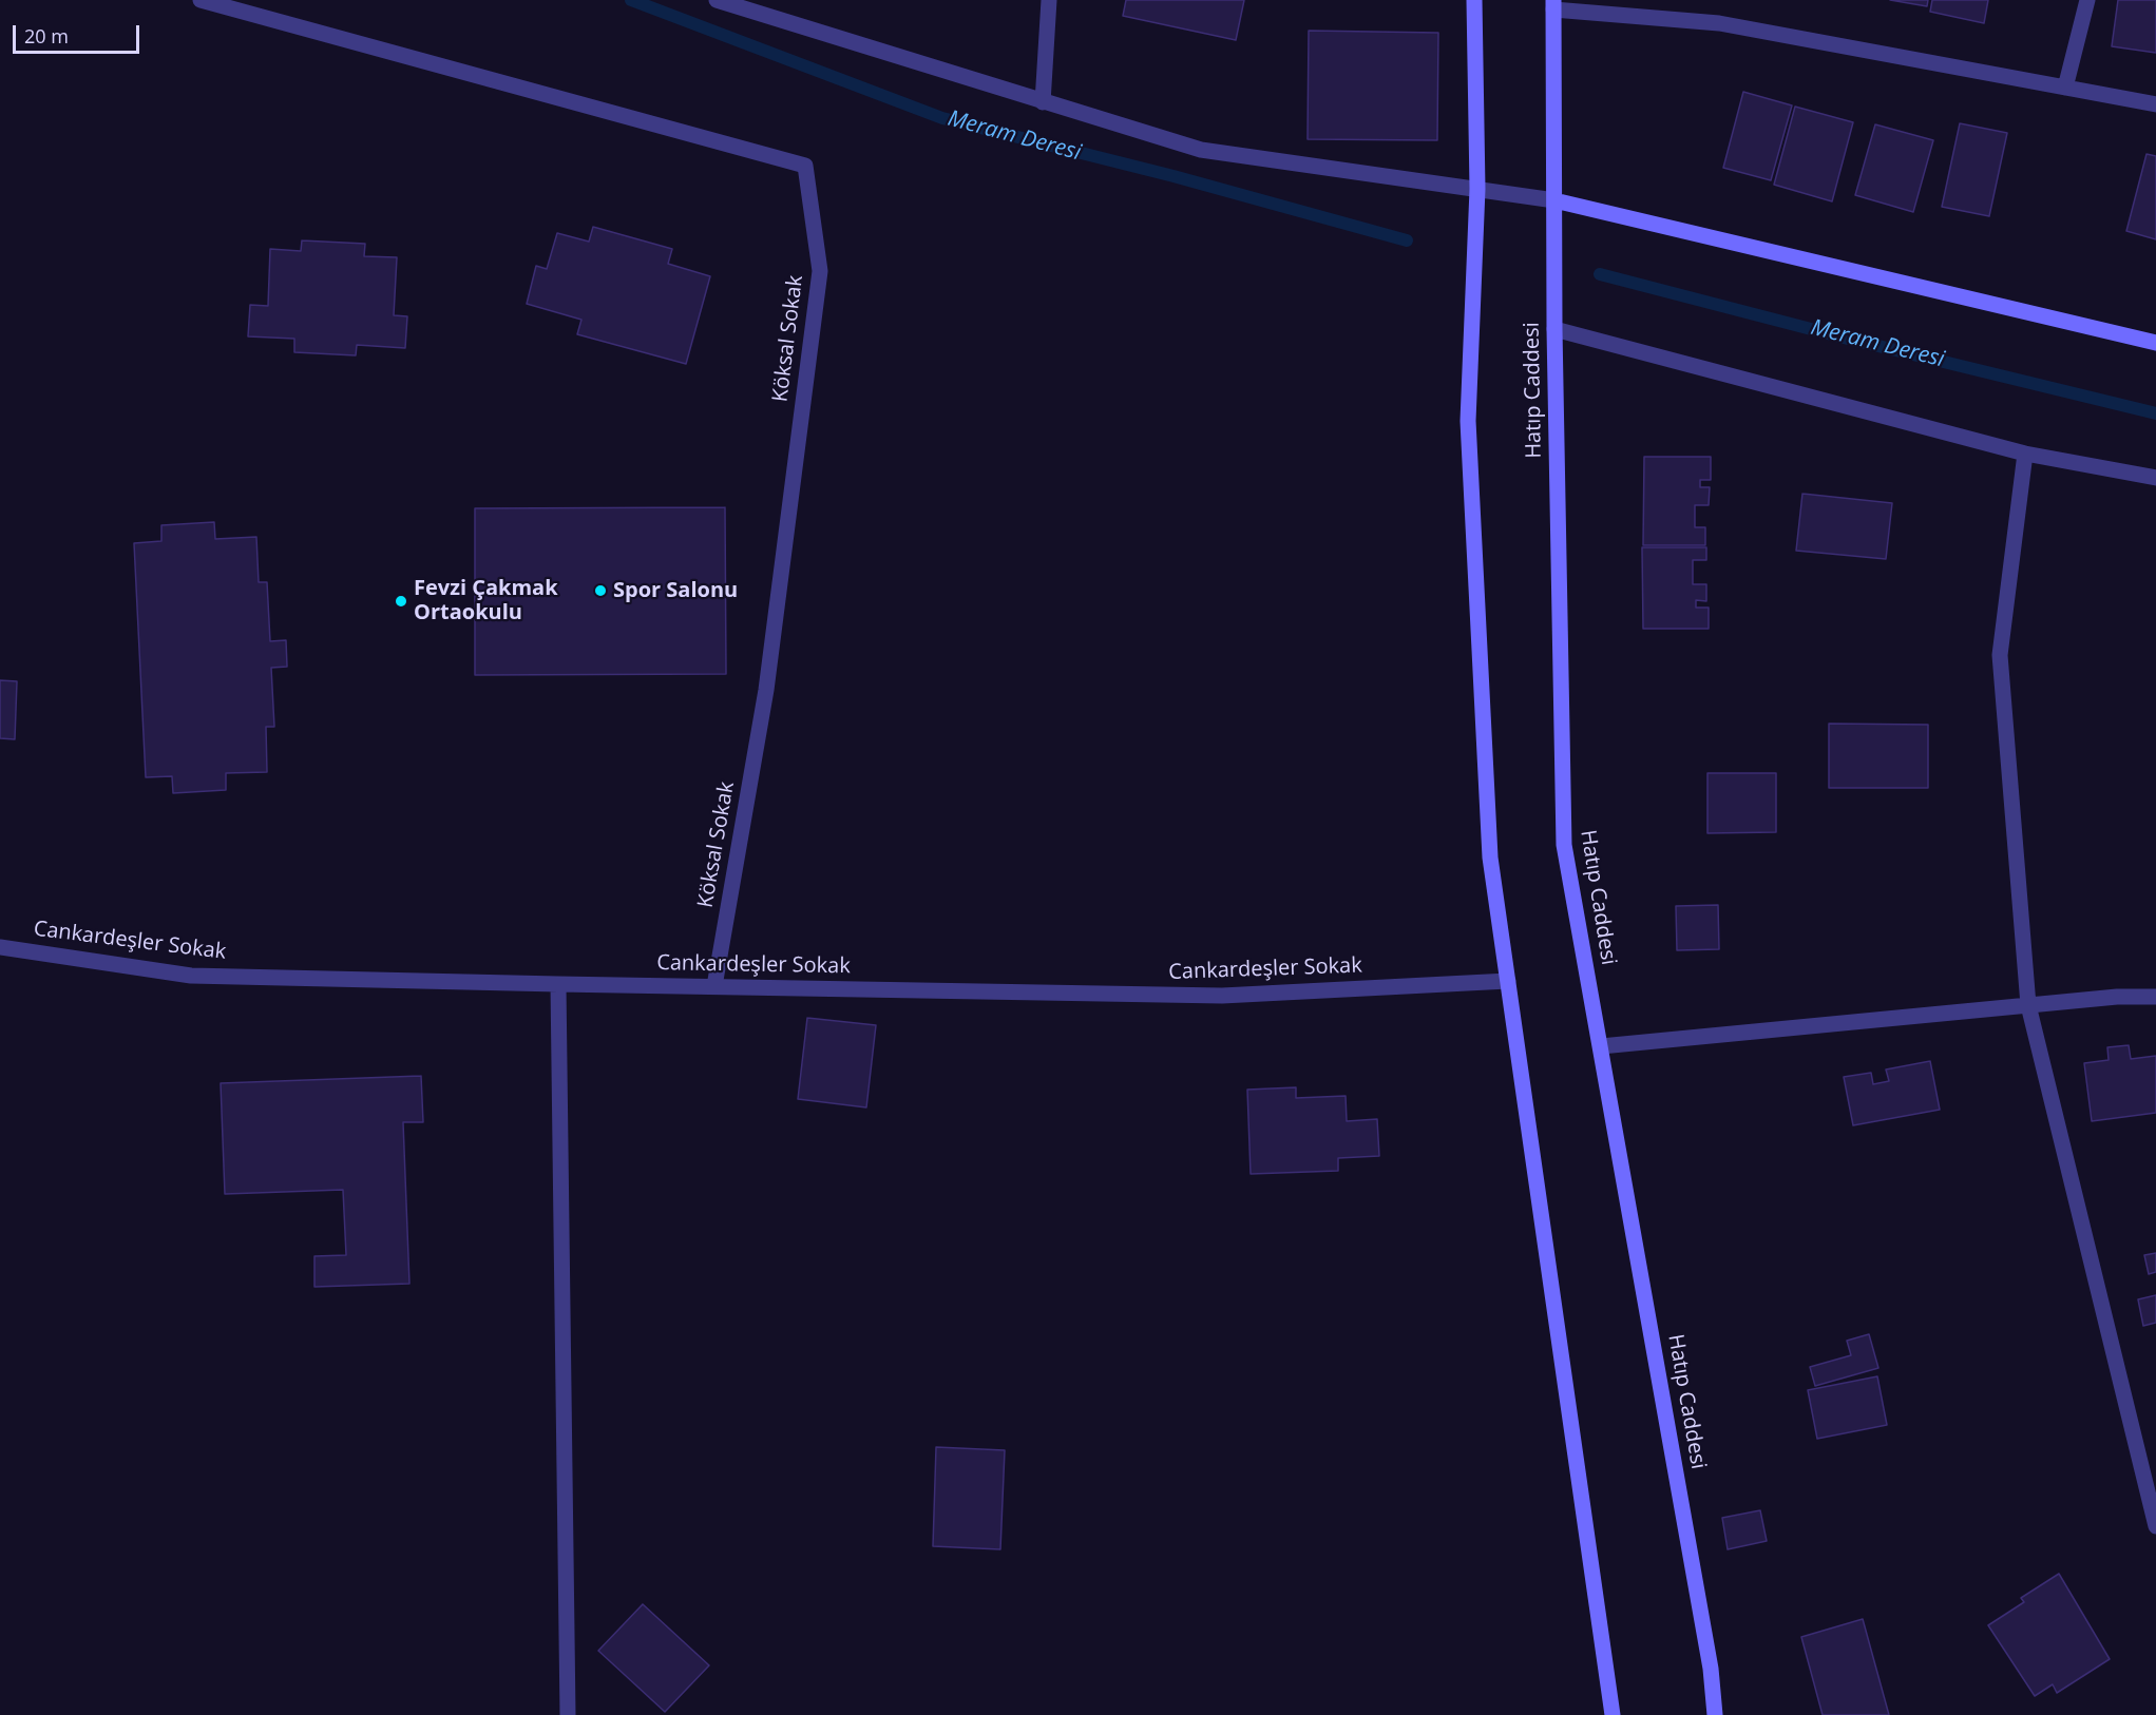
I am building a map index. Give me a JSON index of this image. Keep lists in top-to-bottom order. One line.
{"streets":{"main road":["Hatıp Caddesi"],"street":["Köksal Sokak","Cankardeşler Sokak"]},"crossings":[["Köksal Sokak","Cankardeşler Sokak"]],"water":["Meram Deresi"],"places":["Spor Salonu","Fevzi Çakmak Ortaokulu"],"scale_bar":"20 m"}
